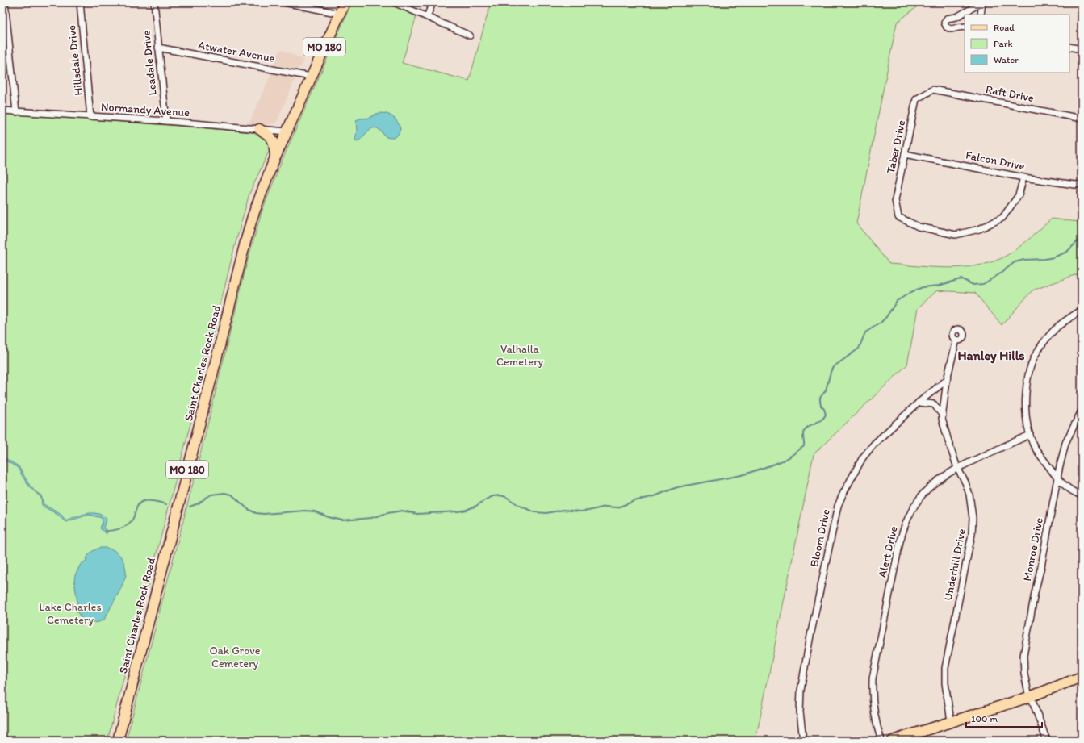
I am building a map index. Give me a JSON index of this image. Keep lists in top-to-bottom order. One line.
{"streets":{"main road":["MO 180","Saint Charles Rock Road"],"street":["Atwater Avenue","Hillsdale Drive","Leadale Drive","Raft Drive","Normandy Avenue","Taber Drive","Falcon Drive","Bloom Drive","Monroe Drive","Alert Drive","Underhill Drive"]},"crossings":[["Atwater Avenue","Leadale Drive"],["Atwater Avenue","Saint Charles Rock Road"],["Hillsdale Drive","Normandy Avenue"],["Leadale Drive","Normandy Avenue"],["Raft Drive","Taber Drive"],["Normandy Avenue","Saint Charles Rock Road"],["Taber Drive","Falcon Drive"],["Bloom Drive","Underhill Drive"],["Alert Drive","Underhill Drive"]],"districts":["Hanley Hills"],"parks":["Valhalla Cemetery","Lake Charles Cemetery","Oak Grove Cemetery"],"legend":["Road","Park","Water"],"scale_bar":"100 m"}
